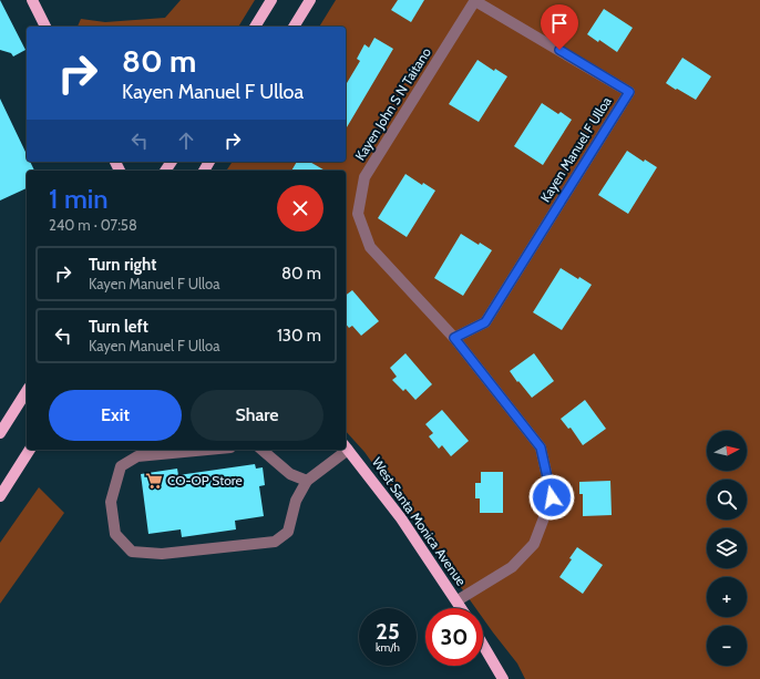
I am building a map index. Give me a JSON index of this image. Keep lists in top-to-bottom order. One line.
{"streets":{"main road":["West Santa Monica Avenue"],"street":["Kayen John S N Taitano","Kayen Manuel F Ulloa"]},"crossings":[["Kayen John S N Taitano","Kayen Manuel F Ulloa"],["Kayen John S N Taitano","West Santa Monica Avenue"]],"places":{"supermarket":["CO-OP Store"]},"north":"right","page":{"turn":["80 m","Kayen Manuel F Ulloa"],"heading":["1 min","240 m · 07:58"],"list":[{"name":"Turn right","note":"Kayen Manuel F Ulloa","value":"80 m"},{"name":"Turn left","note":"Kayen Manuel F Ulloa","value":"130 m"}],"buttons":["Exit","Share"],"map_buttons":["+","−"],"speed":"25 km/h","limit":"30"}}
